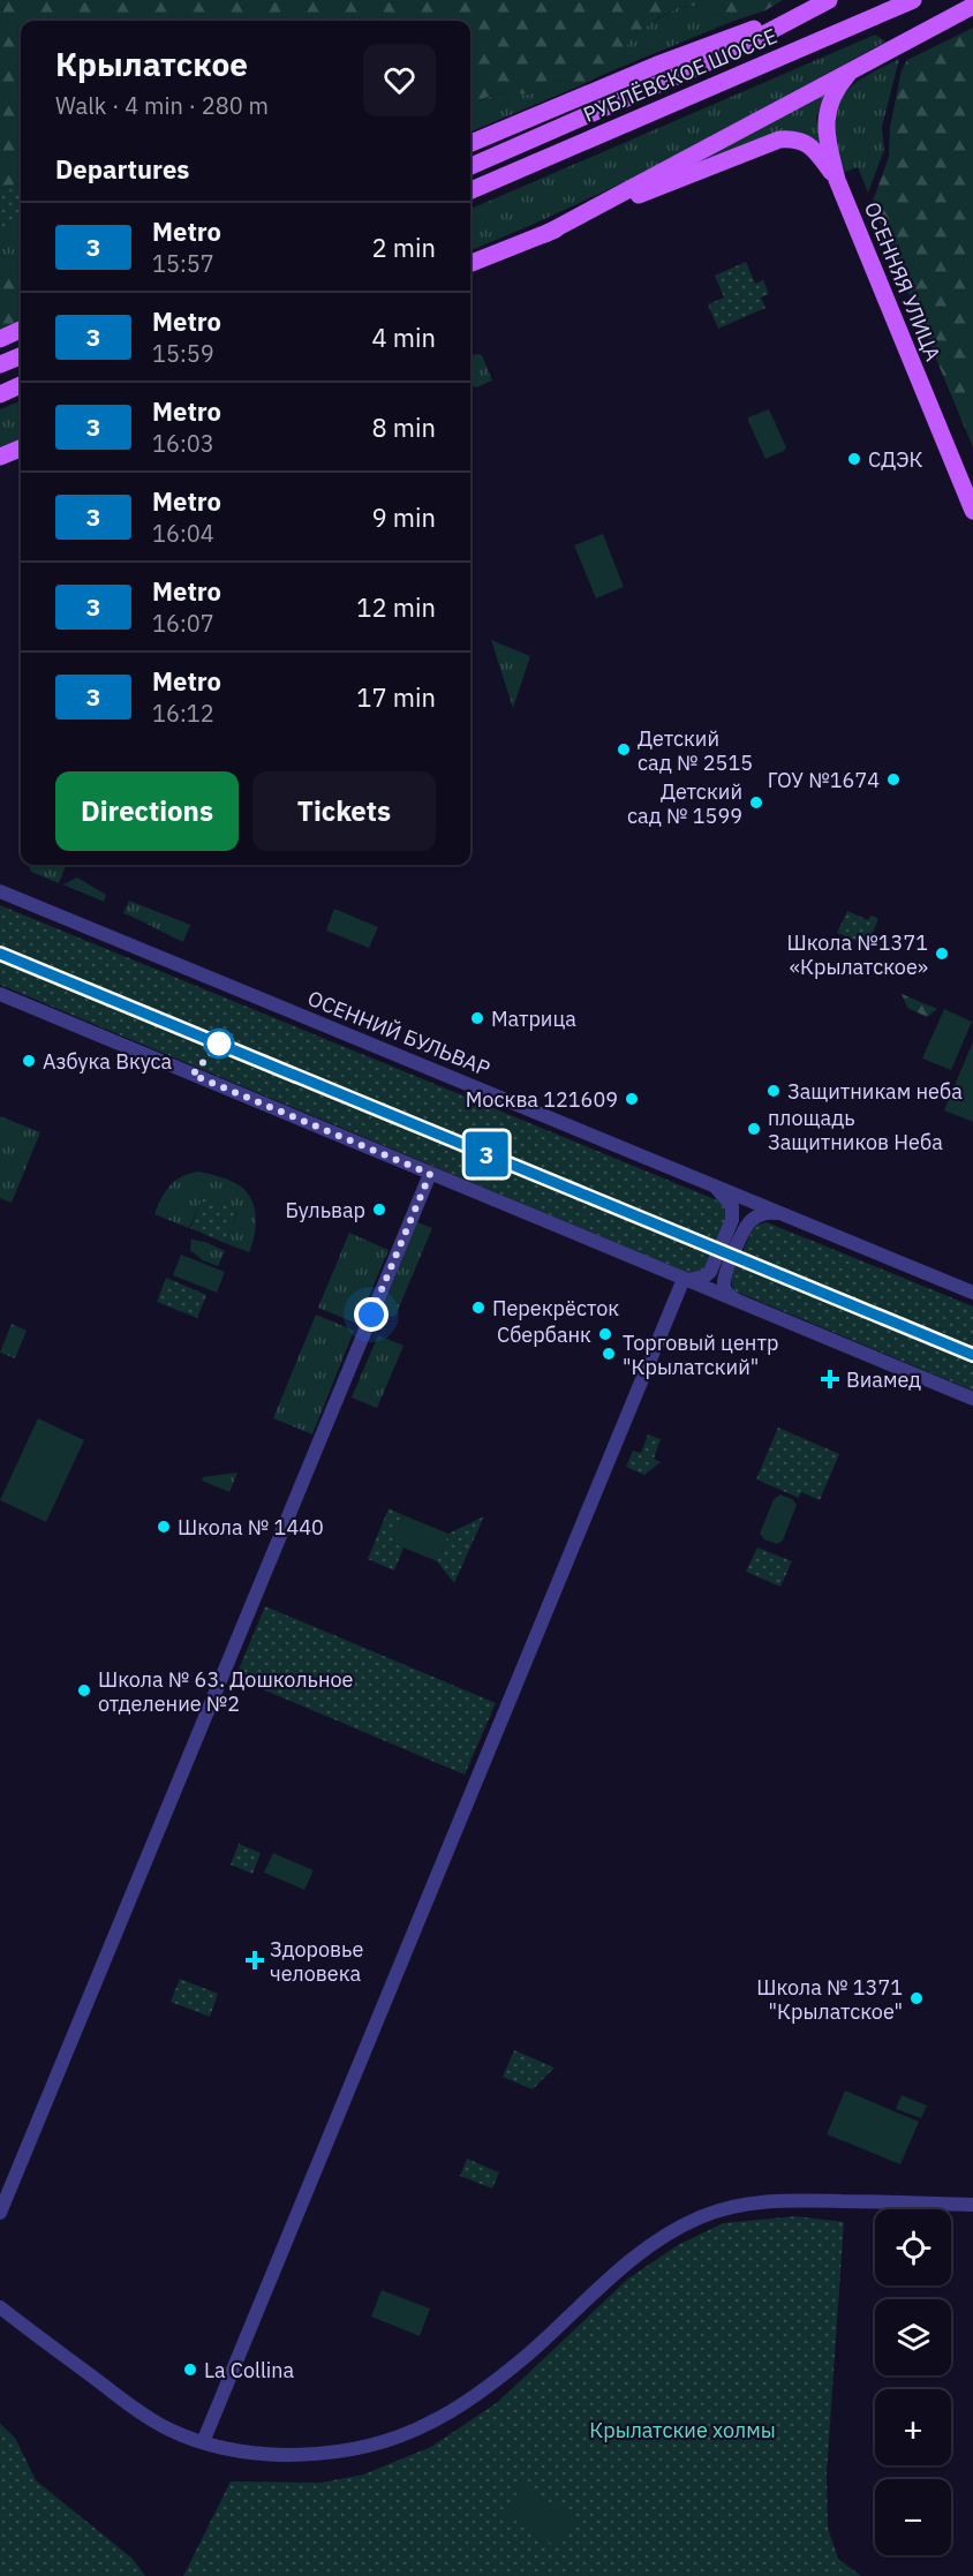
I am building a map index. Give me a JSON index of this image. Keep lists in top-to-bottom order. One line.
{"streets":{"main road":["РУБЛЁВСКОЕ ШОССЕ","ОСЕННЯЯ УЛИЦА"],"street":["ОСЕННИЙ БУЛЬВАР"]},"parks":["Крылатские холмы"],"places":{"other":["СДЭК","Детский сад № 2515","ГОУ №1674","Детский сад № 1599","Школа №1371 «Крылатское»","Матрица","Азбука Вкуса","Защитникам неба","Москва 121609","площадь Защитников Неба","Бульвар","Перекрёсток","Сбербанк","Торговый центр \"Крылатский\"","Школа № 1440","Школа № 63. Дошкольное отделение №2","Школа № 1371 \"Крылатское\"","La Collina"],"health":["Виамед","Здоровье человека"]},"lines":["metro line 3"],"page":{"on_map":"3","heading":[["Крылатское","Walk · 4 min · 280 m"],"Departures"],"list":[{"mark":"3","name":"Metro","note":"15:57","value":"2 min"},{"mark":"3","name":"Metro","note":"15:59","value":"4 min"},{"mark":"3","name":"Metro","note":"16:03","value":"8 min"},{"mark":"3","name":"Metro","note":"16:04","value":"9 min"},{"mark":"3","name":"Metro","note":"16:07","value":"12 min"},{"mark":"3","name":"Metro","note":"16:12","value":"17 min"}],"buttons":["Directions","Tickets"],"map_buttons":["+","−"]}}
